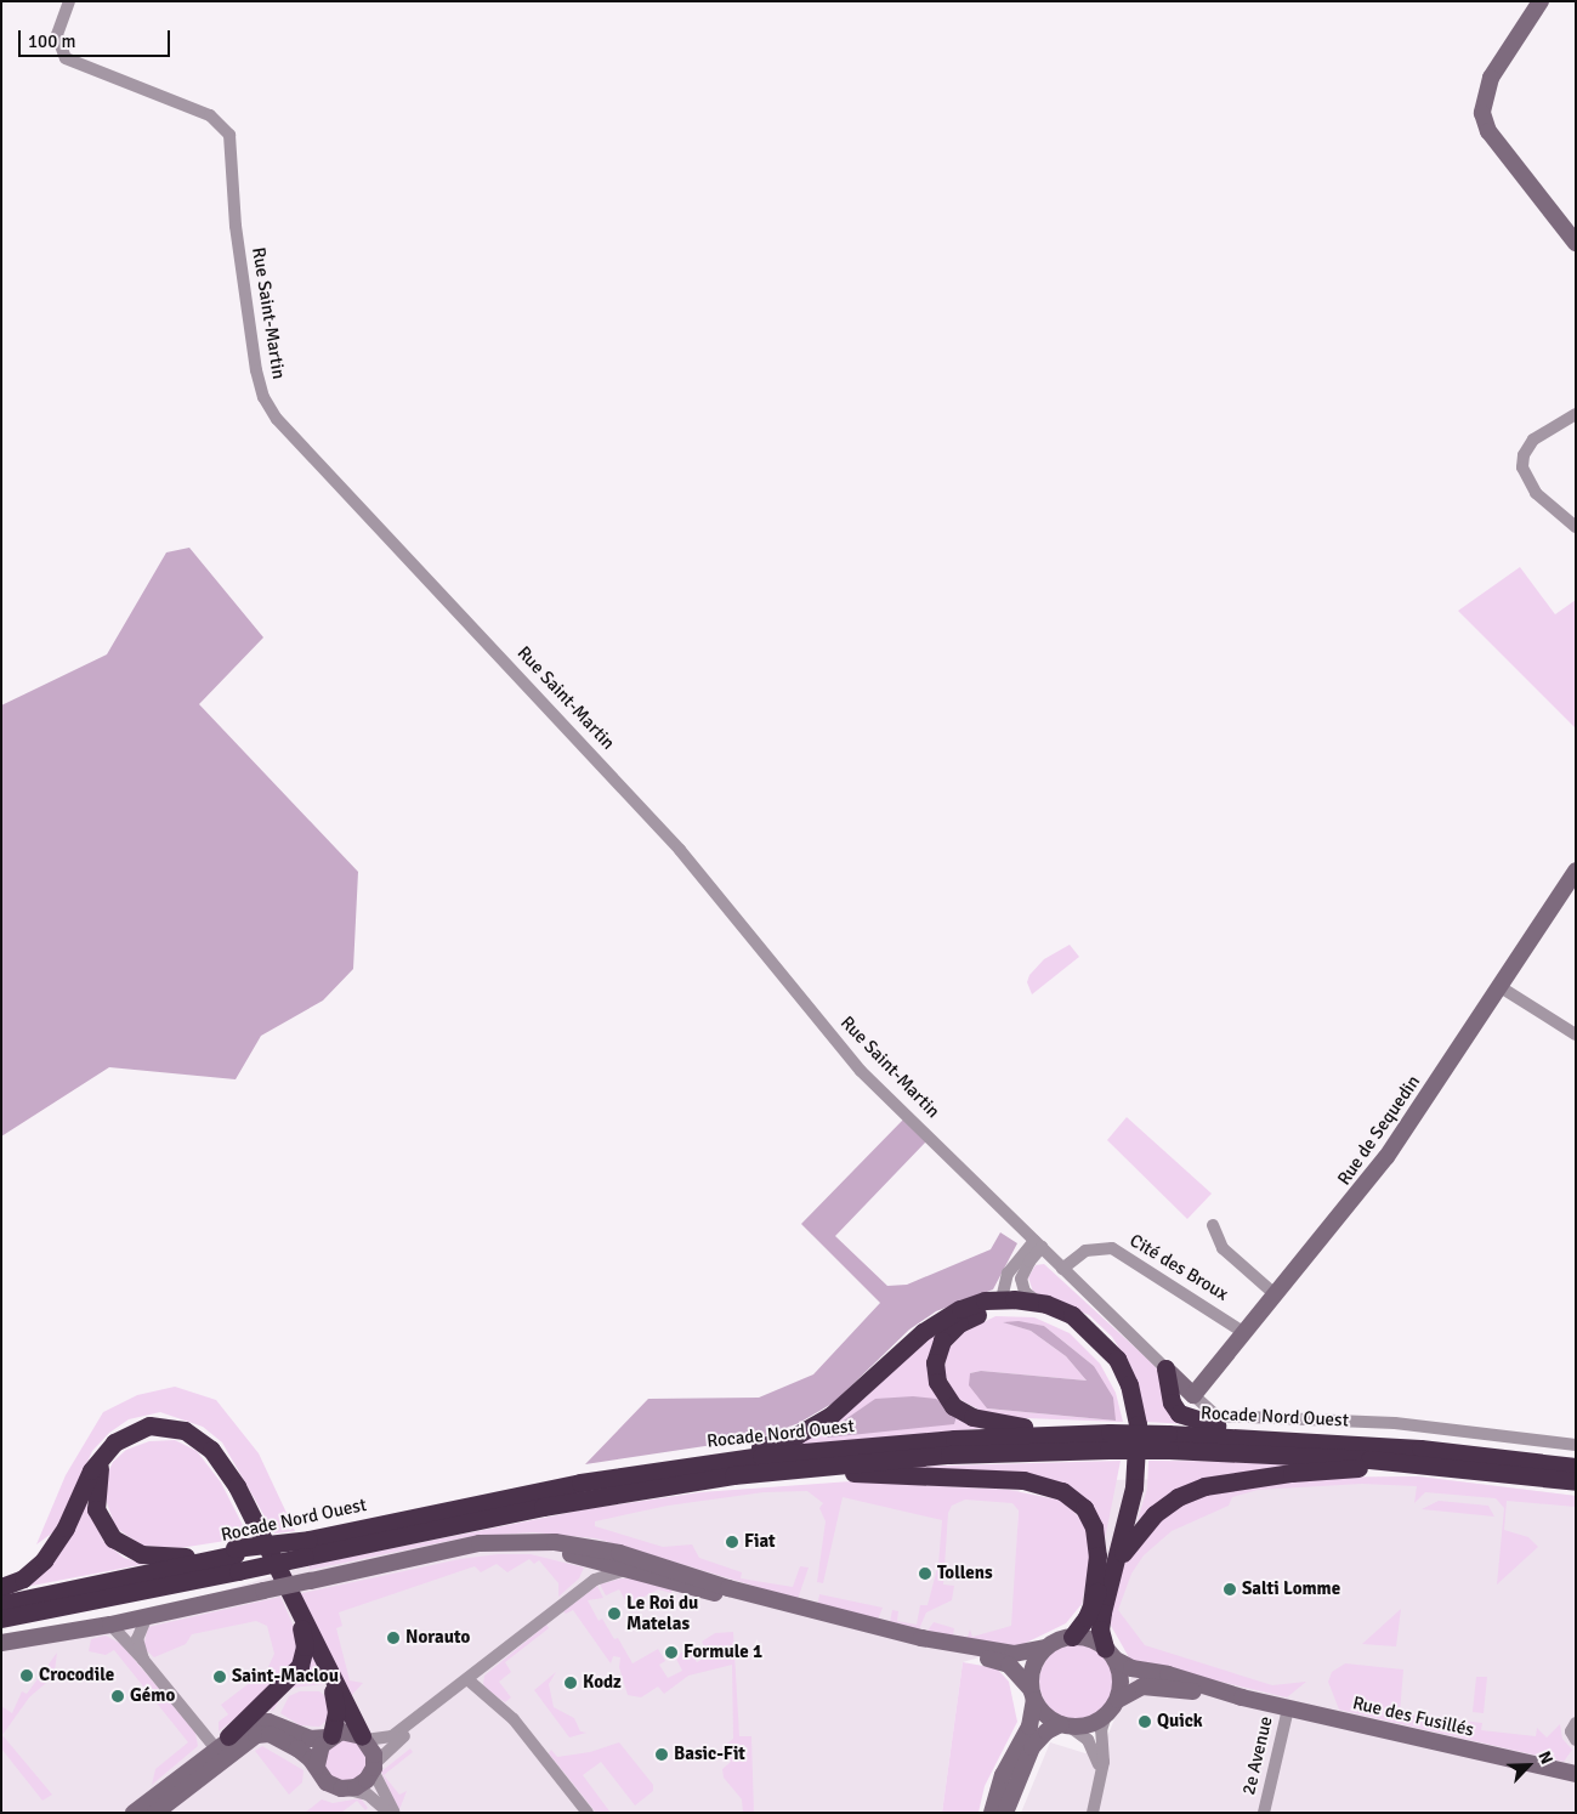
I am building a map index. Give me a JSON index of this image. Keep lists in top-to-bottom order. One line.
{"streets":{"highway":["Rocade Nord Ouest"],"main road":["Rue Saint-Martin","Rue de Sequedin","Rue des Fusillés"],"street":["Cité des Broux","2e Avenue"]},"crossings":[["Rue Saint-Martin","Rue de Sequedin"],["Rue Saint-Martin","Cité des Broux"],["Rue de Sequedin","Cité des Broux"],["Rue des Fusillés","2e Avenue"]],"places":["Fiat","Tollens","Salti Lomme","Le Roi du Matelas","Norauto","Formule 1","Crocodile","Saint-Maclou","Kodz","Gémo","Quick","Basic-Fit"],"scale_bar":"100 m","north":"top right"}
